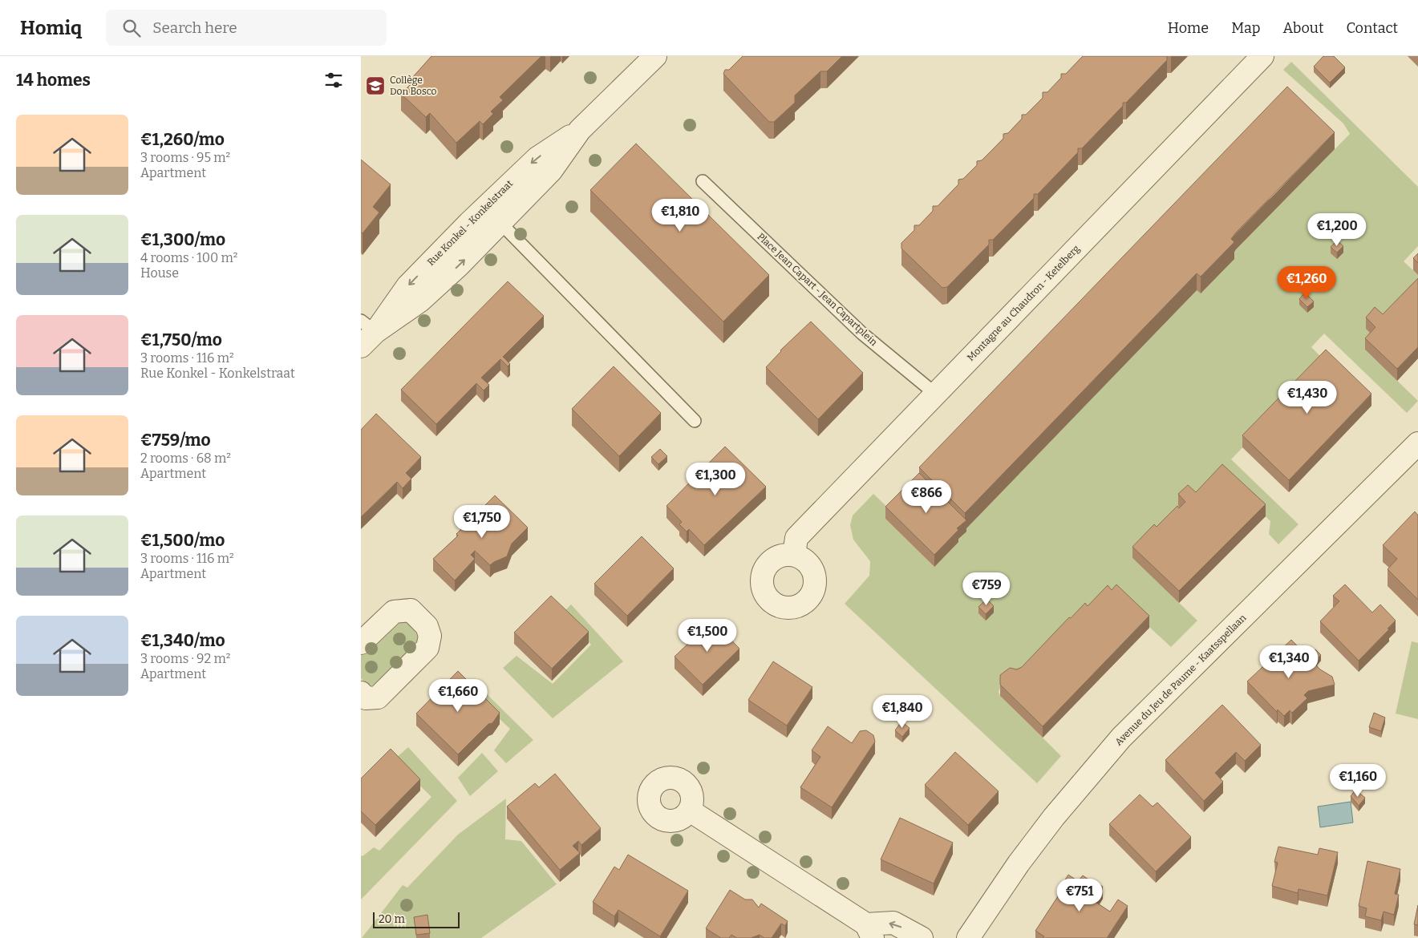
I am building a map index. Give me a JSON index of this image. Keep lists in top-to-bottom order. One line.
{"streets":{"street":["Rue Konkel - Konkelstraat","Montagne au Chaudron - Ketelberg","Avenue du Jeu de Paume - Kaatsspellaan"],"lane":["Place Jean Capart - Jean Capartplein"]},"crossings":[["Place Jean Capart - Jean Capartplein","Montagne au Chaudron - Ketelberg"]],"places":{"school or university":["Collège Don Bosco"]},"scale_bar":"20 m","page":{"header":"Homiq","search":"Search here","nav":["Home","Map","About","Contact"],"heading":"14 homes","list":[{"name":"€1,260/mo","note":"3 rooms · 95 m² · Apartment"},{"name":"€1,300/mo","note":"4 rooms · 100 m² · House"},{"name":"€1,750/mo","note":"3 rooms · 116 m² · Rue Konkel - Konkelstraat"},{"name":"€759/mo","note":"2 rooms · 68 m² · Apartment"},{"name":"€1,500/mo","note":"3 rooms · 116 m² · Apartment"},{"name":"€1,340/mo","note":"3 rooms · 92 m² · Apartment"}],"price":["€1,810","€1,200","€1,260","€1,430","€1,300","€866","€1,750","€759","€1,500","€1,340","€1,660","€1,840","€1,160","€751"],"scale":"20 m"}}
